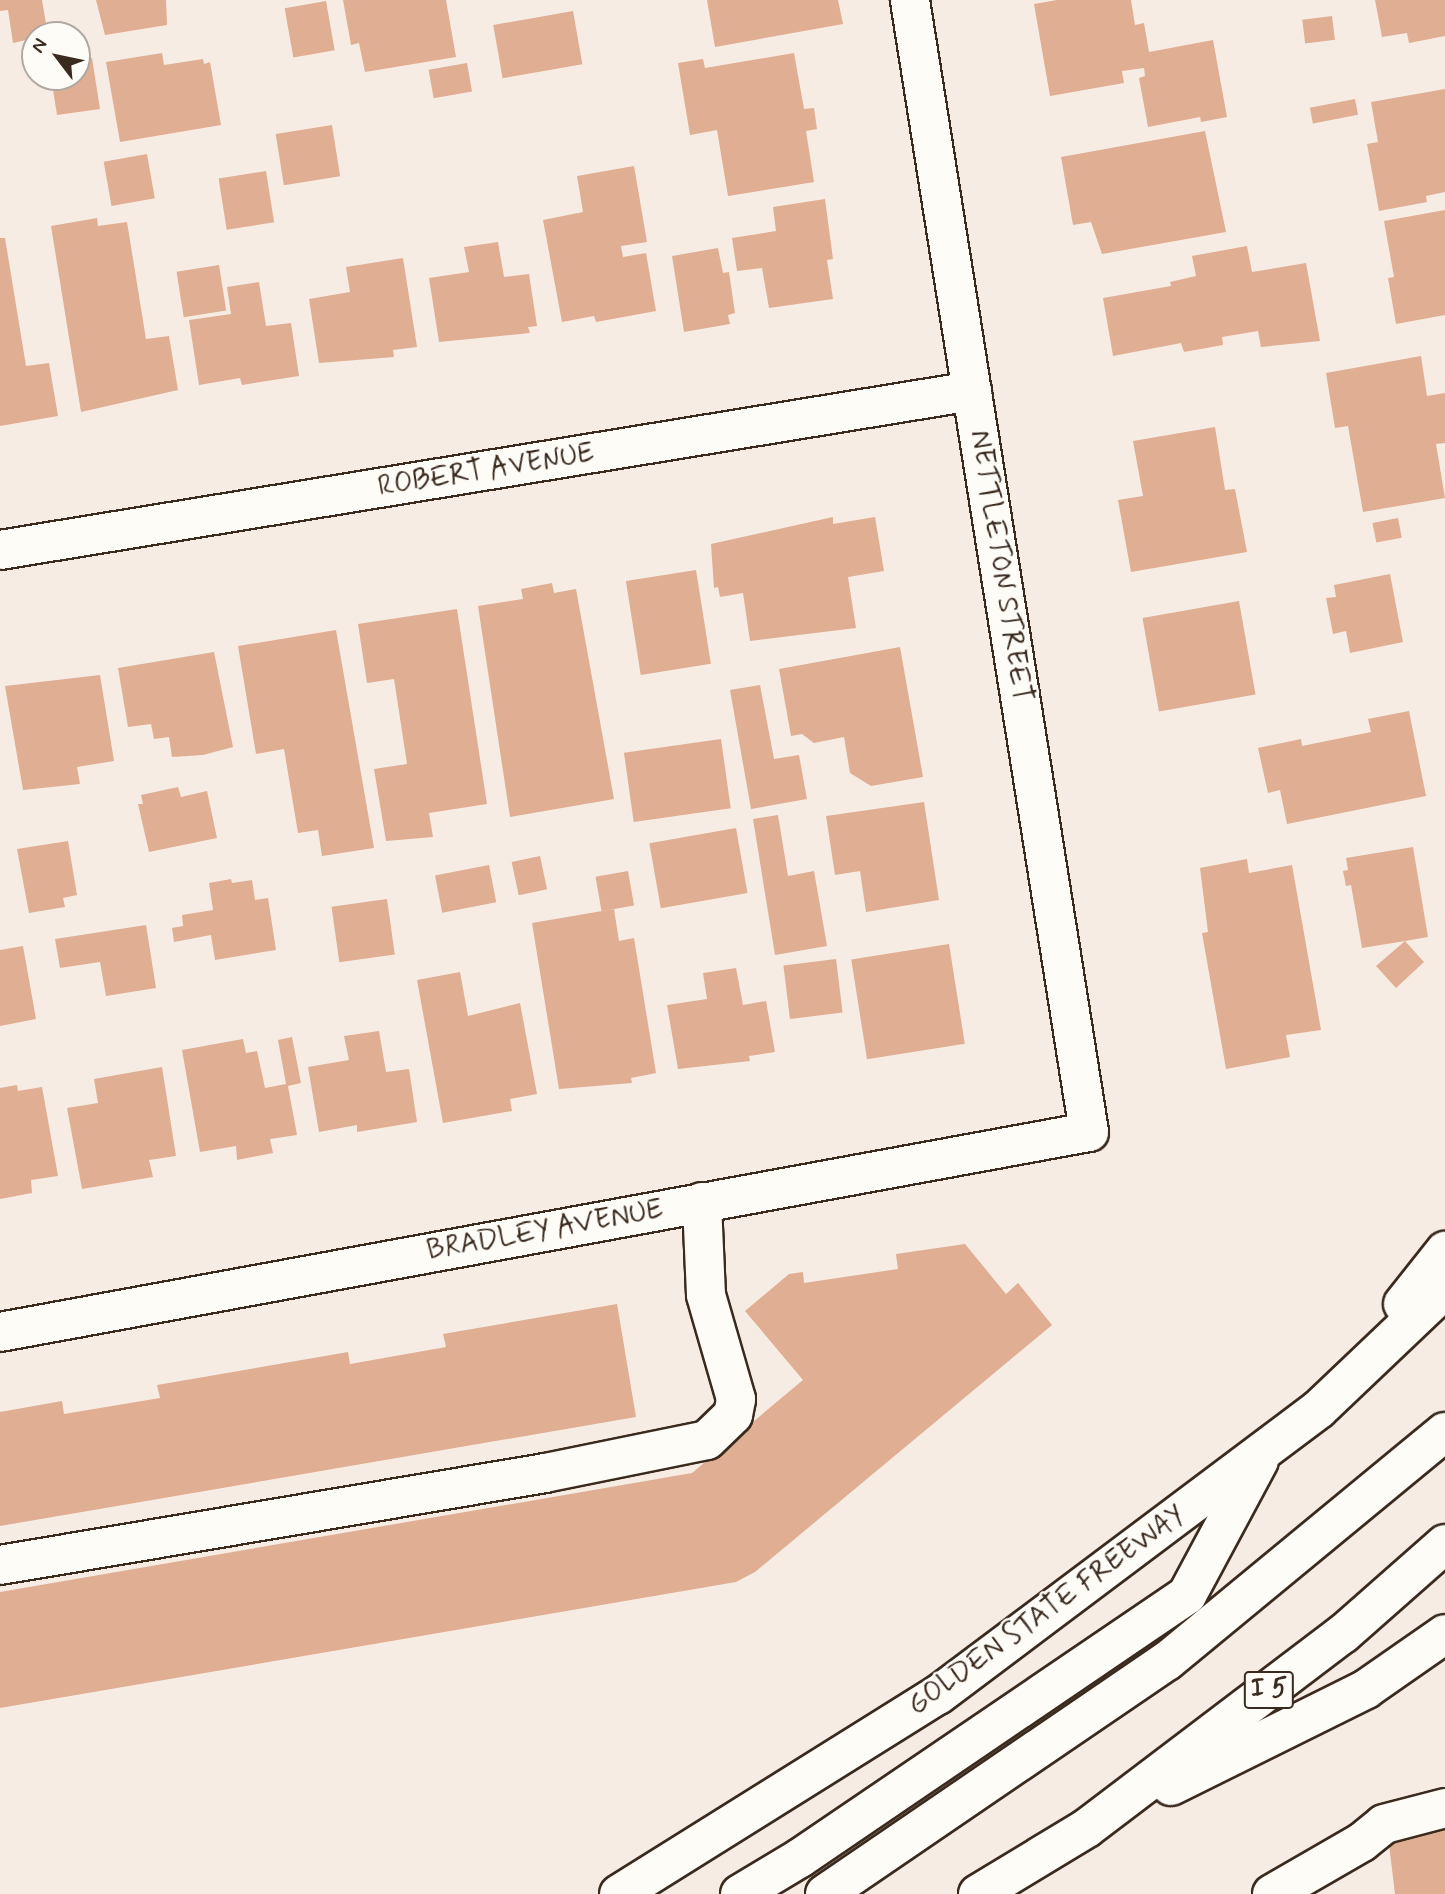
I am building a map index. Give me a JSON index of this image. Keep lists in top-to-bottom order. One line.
{"streets":{"main road":["ROBERT AVENUE","NETTLETON STREET","BRADLEY AVENUE","GOLDEN STATE FREEWAY","I 5"]},"crossings":[["ROBERT AVENUE","NETTLETON STREET"],["NETTLETON STREET","BRADLEY AVENUE"]],"north":"top left"}
